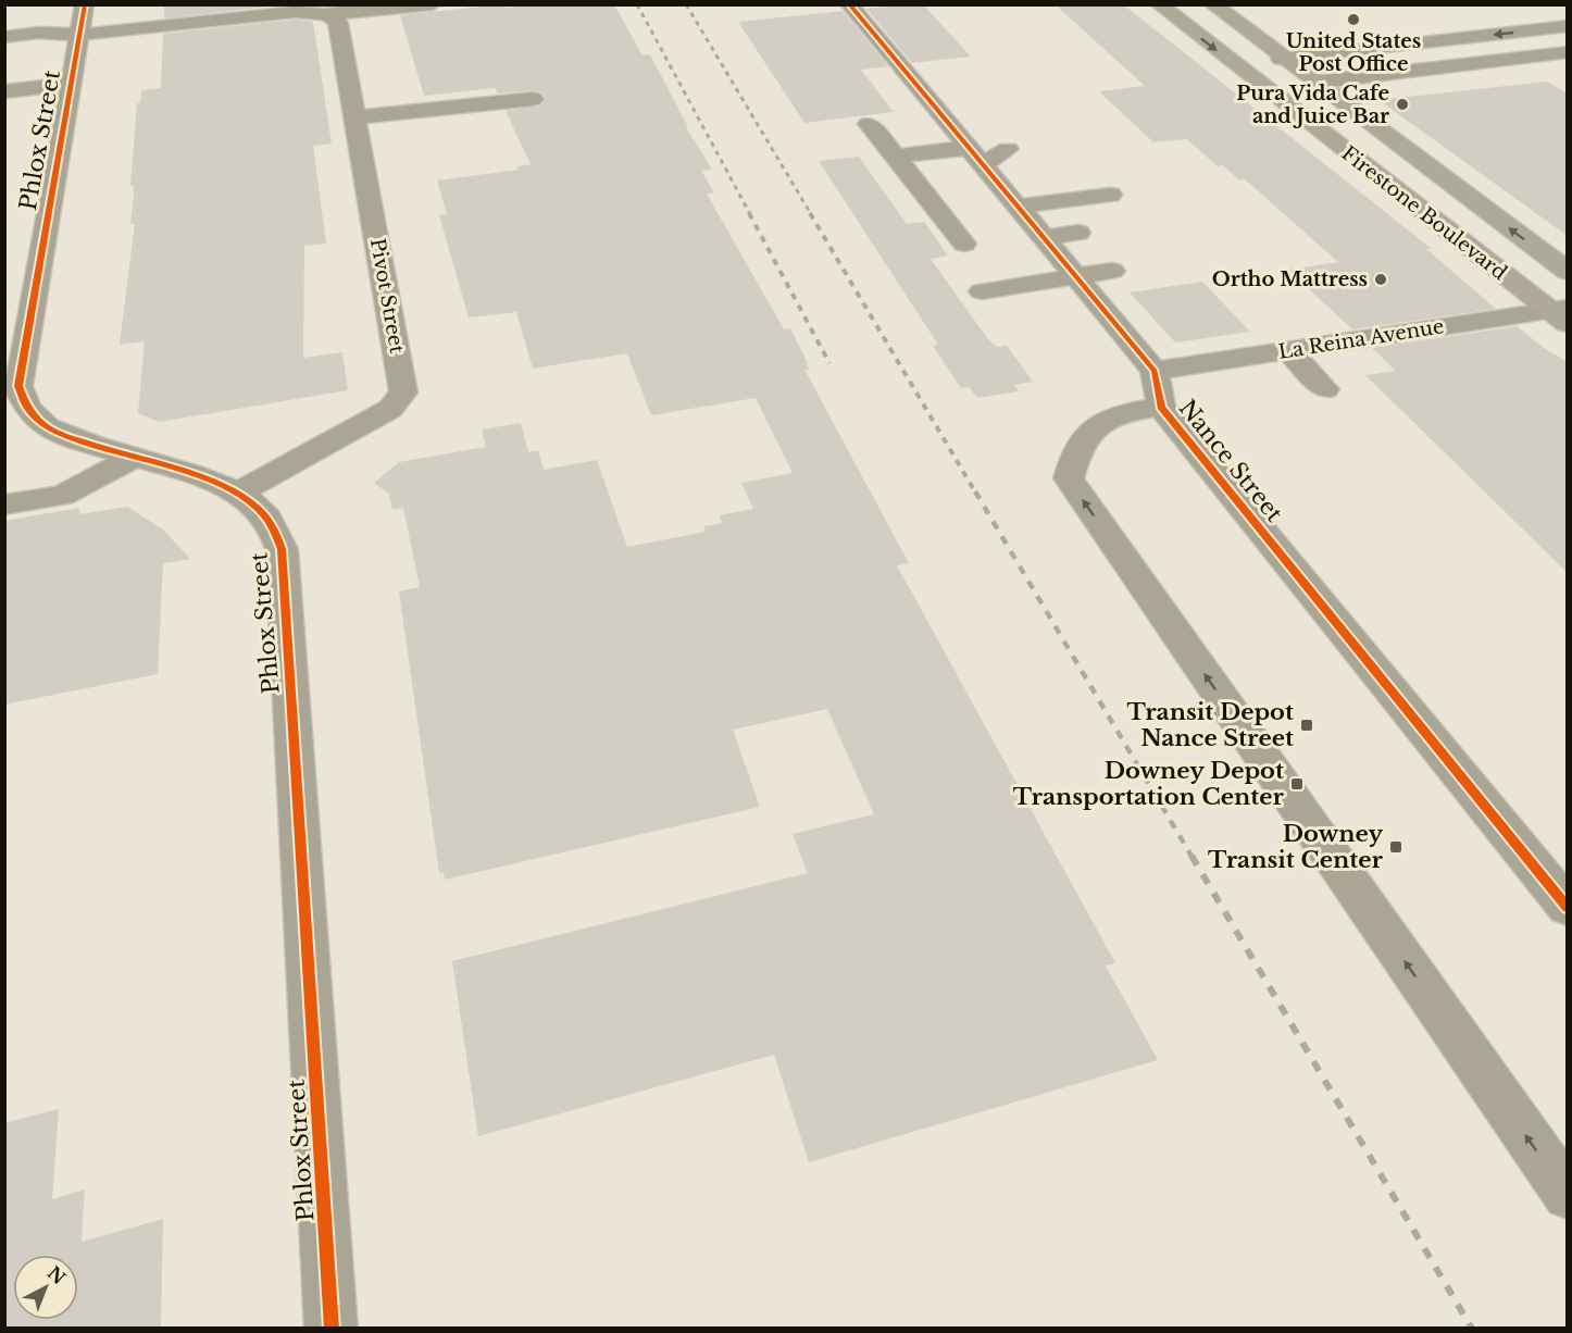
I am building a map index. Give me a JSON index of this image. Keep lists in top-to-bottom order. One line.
{"streets":{"main road":["Firestone Boulevard"],"street":["Phlox Street","Pivot Street","La Reina Avenue","Nance Street"]},"crossings":[["Phlox Street","Pivot Street"],["Firestone Boulevard","La Reina Avenue"],["La Reina Avenue","Nance Street"]],"one_way":["La Reina Avenue"],"places":{"other":["United States Post Office","Pura Vida Cafe and Juice Bar","Ortho Mattress"],"transit":["Transit Depot Nance Street","Downey Depot Transportation Center","Downey Transit Center"]},"north":"top right"}
